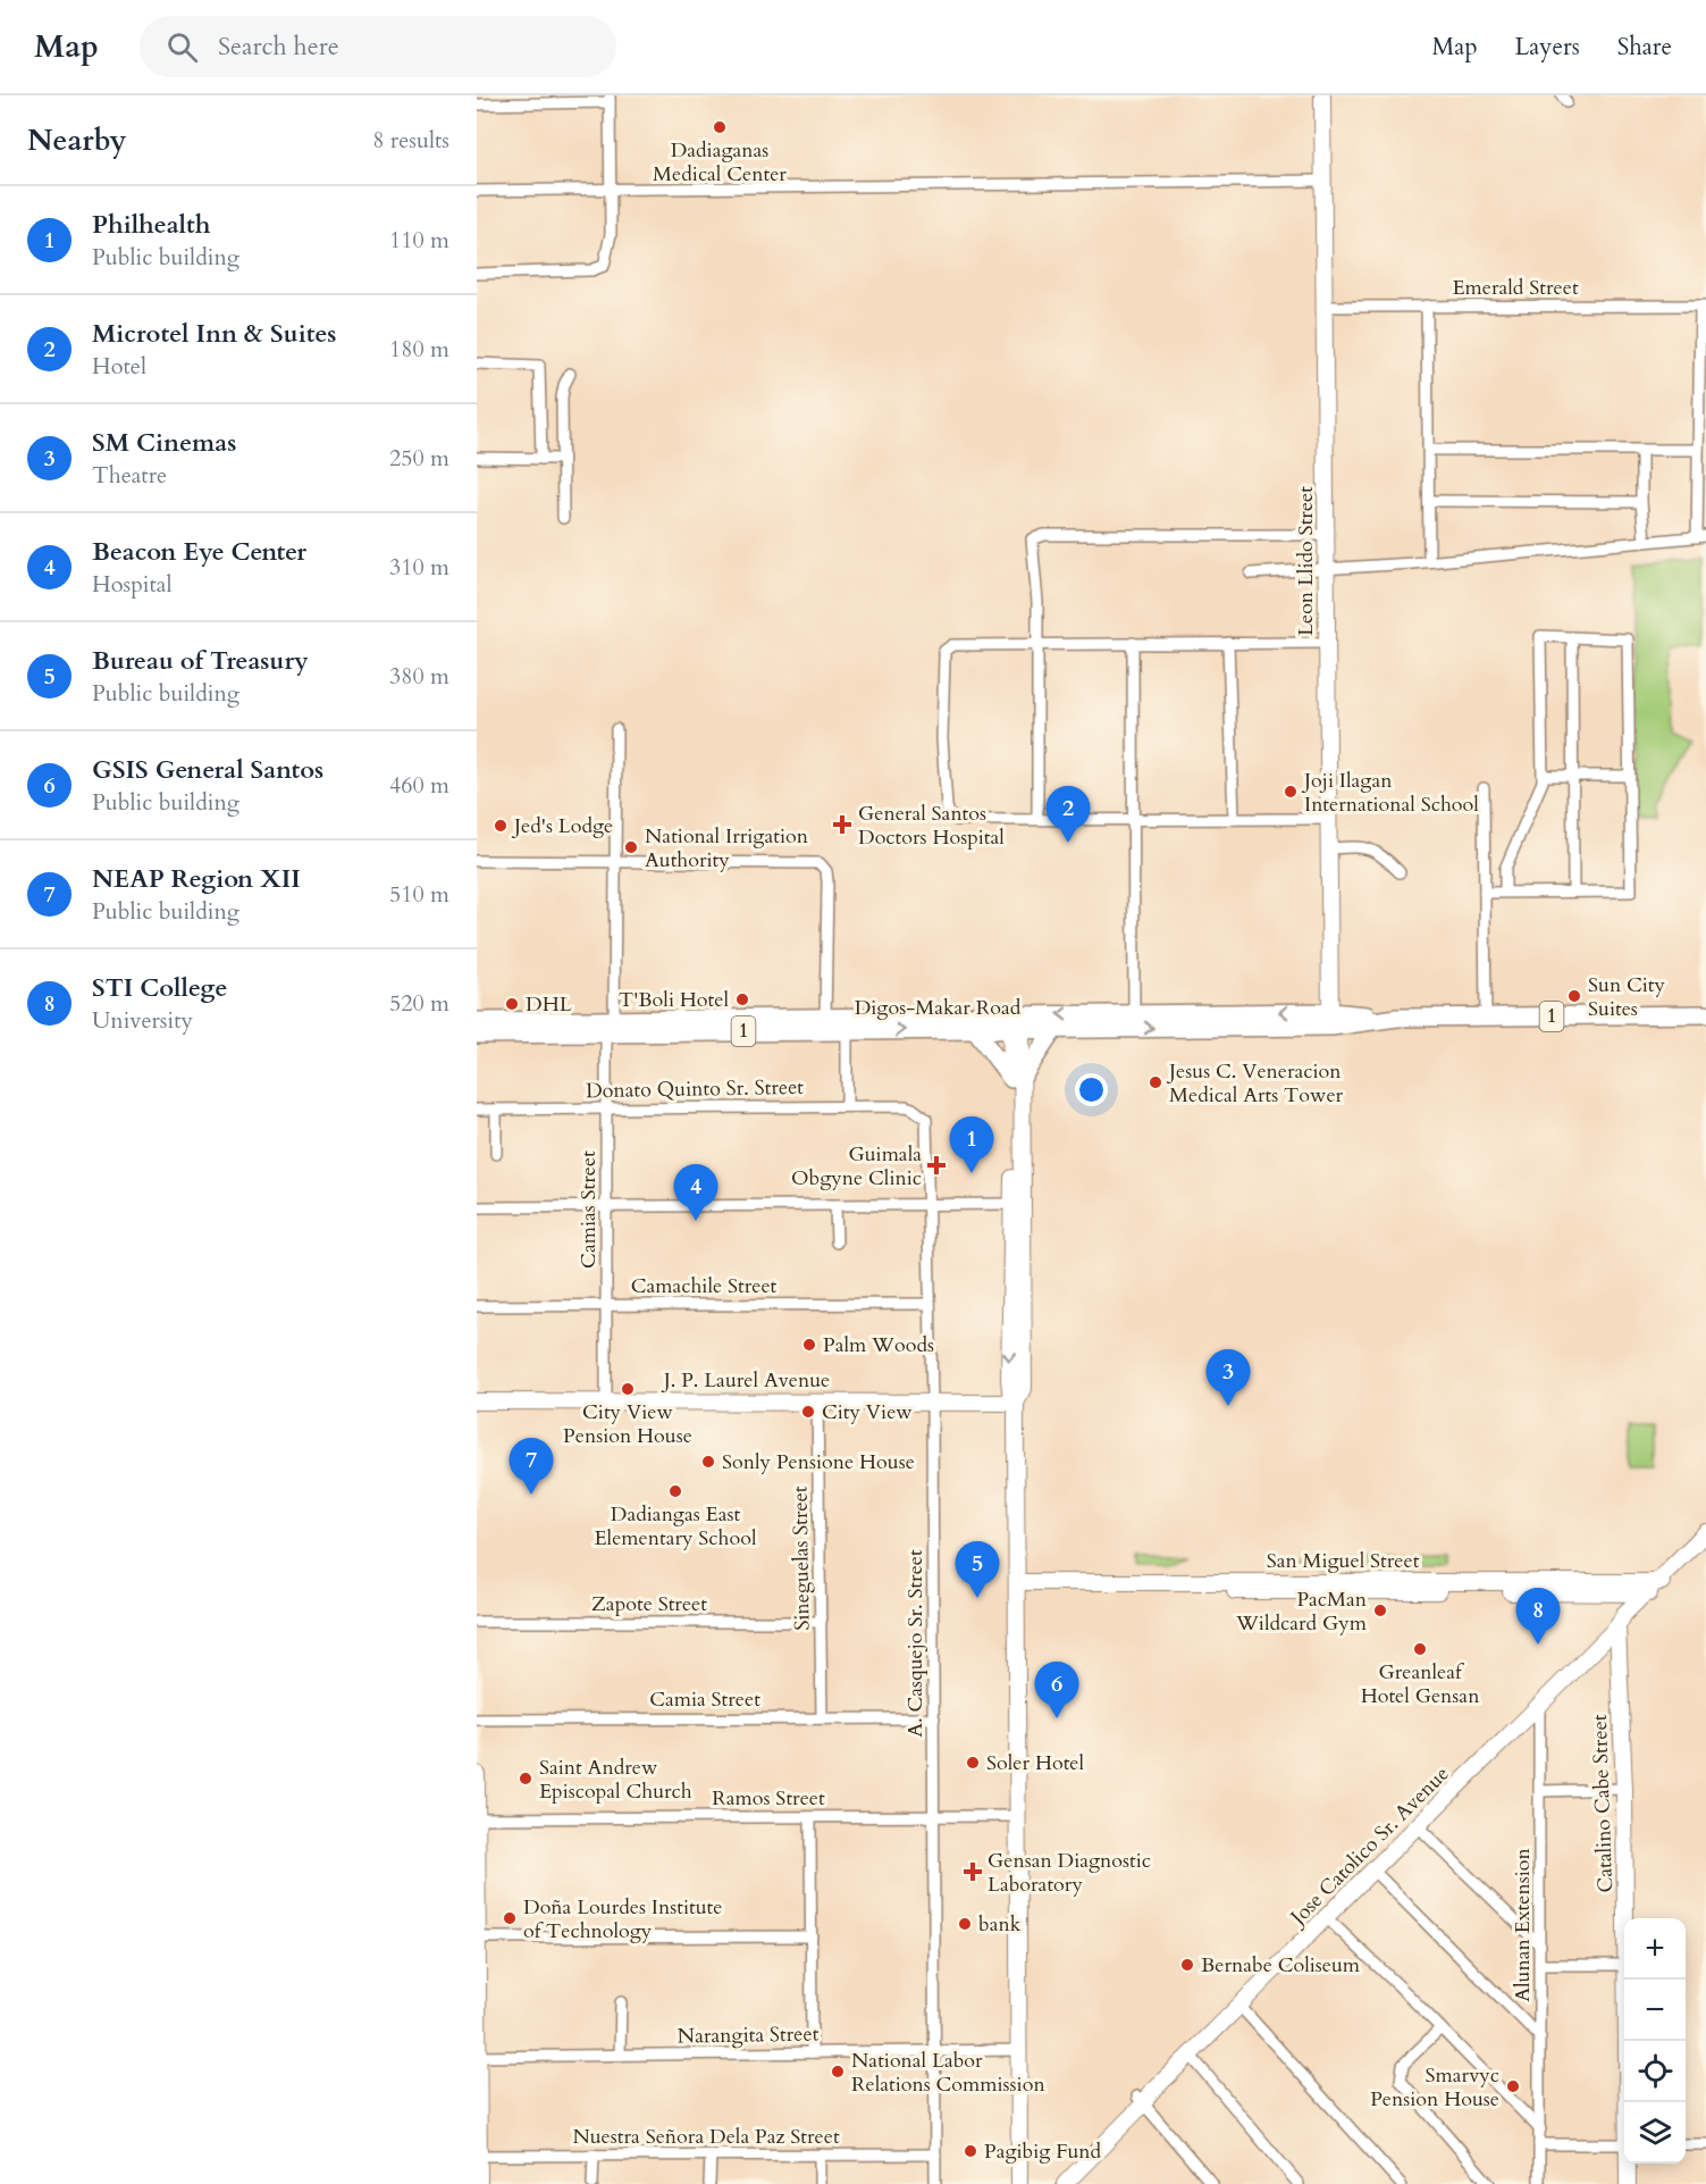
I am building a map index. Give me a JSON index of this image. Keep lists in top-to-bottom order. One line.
{"streets":{"main road":["Leon Llido Street","Digos-Makar Road","1","J. P. Laurel Avenue","San Miguel Street","Catalino Cabe Street","Jose Catolico Sr. Avenue"],"street":["Emerald Street","Donato Quinto Sr. Street","Camias Street","Camachile Street","Sineguelas Street","Zapote Street","A. Casquejo Sr. Street","Camia Street","Ramos Street","Alunan Extension","Narangita Street","Nuestra Señora Dela Paz Street"]},"crossings":[["Emerald Street","Leon Llido Street"],["Leon Llido Street","Digos-Makar Road"],["Digos-Makar Road","Camias Street"],["Donato Quinto Sr. Street","Camias Street"],["Donato Quinto Sr. Street","A. Casquejo Sr. Street"],["Camias Street","Camachile Street"],["Camias Street","J. P. Laurel Avenue"],["Camachile Street","A. Casquejo Sr. Street"],["J. P. Laurel Avenue","Sineguelas Street"],["J. P. Laurel Avenue","A. Casquejo Sr. Street"],["Sineguelas Street","Zapote Street"],["Sineguelas Street","Camia Street"],["San Miguel Street","Jose Catolico Sr. Avenue"],["A. Casquejo Sr. Street","Camia Street"],["A. Casquejo Sr. Street","Ramos Street"],["A. Casquejo Sr. Street","Narangita Street"],["A. Casquejo Sr. Street","Nuestra Señora Dela Paz Street"],["Catalino Cabe Street","Jose Catolico Sr. Avenue"],["Jose Catolico Sr. Avenue","Alunan Extension"]],"places":{"other":["Dadiaganas Medical Center","Joji Ilagan International School","Jed's Lodge","National Irrigation Authority","Sun City Suites","T'Boli Hotel","DHL","Jesus C. Veneracion Medical Arts Tower","Palm Woods","City View Pension House","City View","Sonly Pensione House","Dadiangas East Elementary School","PacMan Wildcard Gym","Greanleaf Hotel Gensan","Soler Hotel","Saint Andrew Episcopal Church","Doña Lourdes Institute of Technology","bank","Bernabe Coliseum","National Labor Relations Commission","Smarvyc Pension House","Pagibig Fund"],"health":["General Santos Doctors Hospital","Guimala Obgyne Clinic","Gensan Diagnostic Laboratory"]},"page":{"header":"Map","search":"Search here","nav":["Map","Layers","Share"],"heading":["Nearby","8 results"],"list":[{"mark":"1","name":"Philhealth","note":"Public building","value":"110 m"},{"mark":"2","name":"Microtel Inn & Suites","note":"Hotel","value":"180 m"},{"mark":"3","name":"SM Cinemas","note":"Theatre","value":"250 m"},{"mark":"4","name":"Beacon Eye Center","note":"Hospital","value":"310 m"},{"mark":"5","name":"Bureau of Treasury","note":"Public building","value":"380 m"},{"mark":"6","name":"GSIS General Santos","note":"Public building","value":"460 m"},{"mark":"7","name":"NEAP Region XII","note":"Public building","value":"510 m"},{"mark":"8","name":"STI College","note":"University","value":"520 m"}],"pins":["2","1","4","3","7","5","8","6"],"map_buttons":["+","−"]}}
